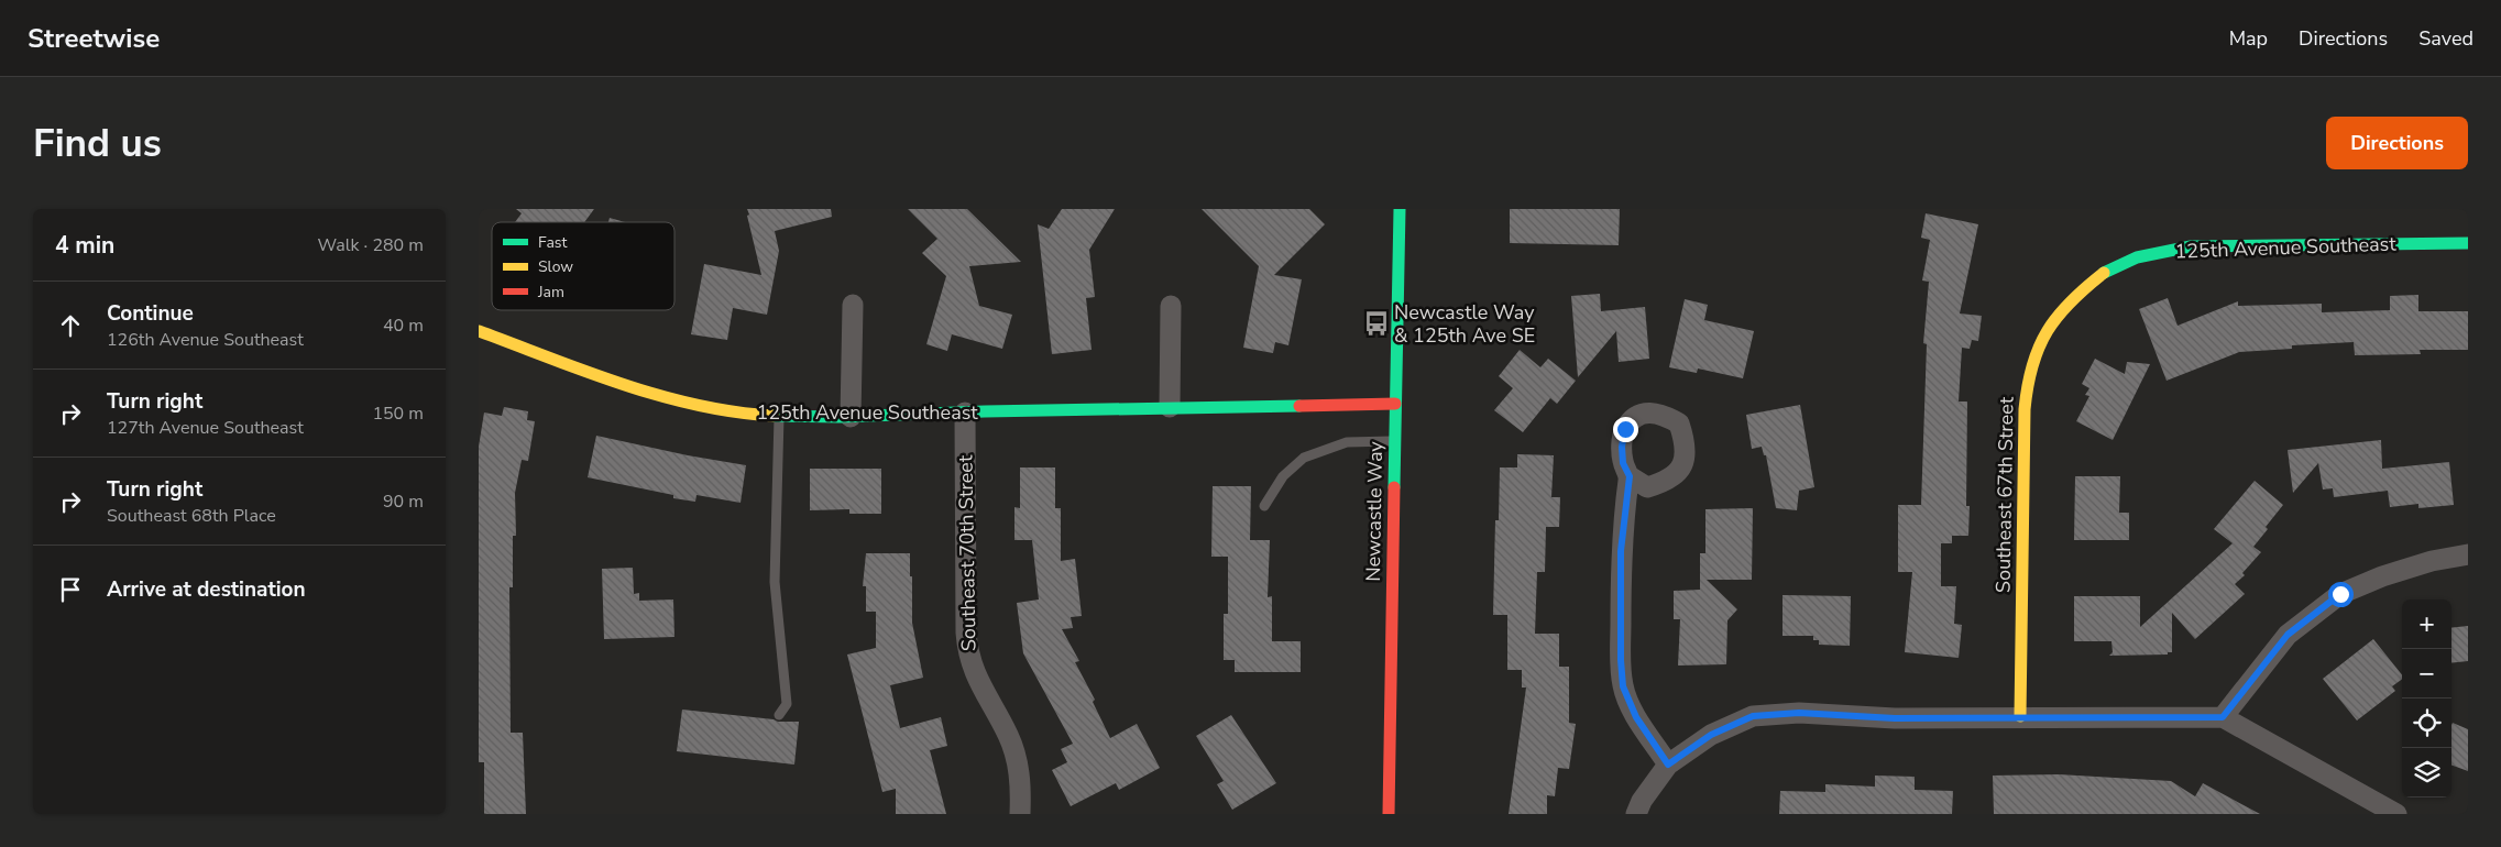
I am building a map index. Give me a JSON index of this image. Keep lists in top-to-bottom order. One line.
{"streets":{"street":["125th Avenue Southeast","Southeast 67th Street","Newcastle Way","Southeast 70th Street"]},"crossings":[["125th Avenue Southeast","Southeast 67th Street"],["125th Avenue Southeast","Newcastle Way"],["125th Avenue Southeast","Southeast 70th Street"]],"places":{"bus stop":["Newcastle Way & 125th Ave SE"]},"legend":["Fast","Slow","Jam"],"page":{"header":"Streetwise","nav":["Map","Directions","Saved"],"buttons":"Directions","title":"Find us","heading":["4 min","Walk · 280 m"],"list":[["Continue","126th Avenue Southeast","40 m"],["Turn right","127th Avenue Southeast","150 m"],["Turn right","Southeast 68th Place","90 m"],"Arrive at destination"],"map_buttons":["+","−"]}}
